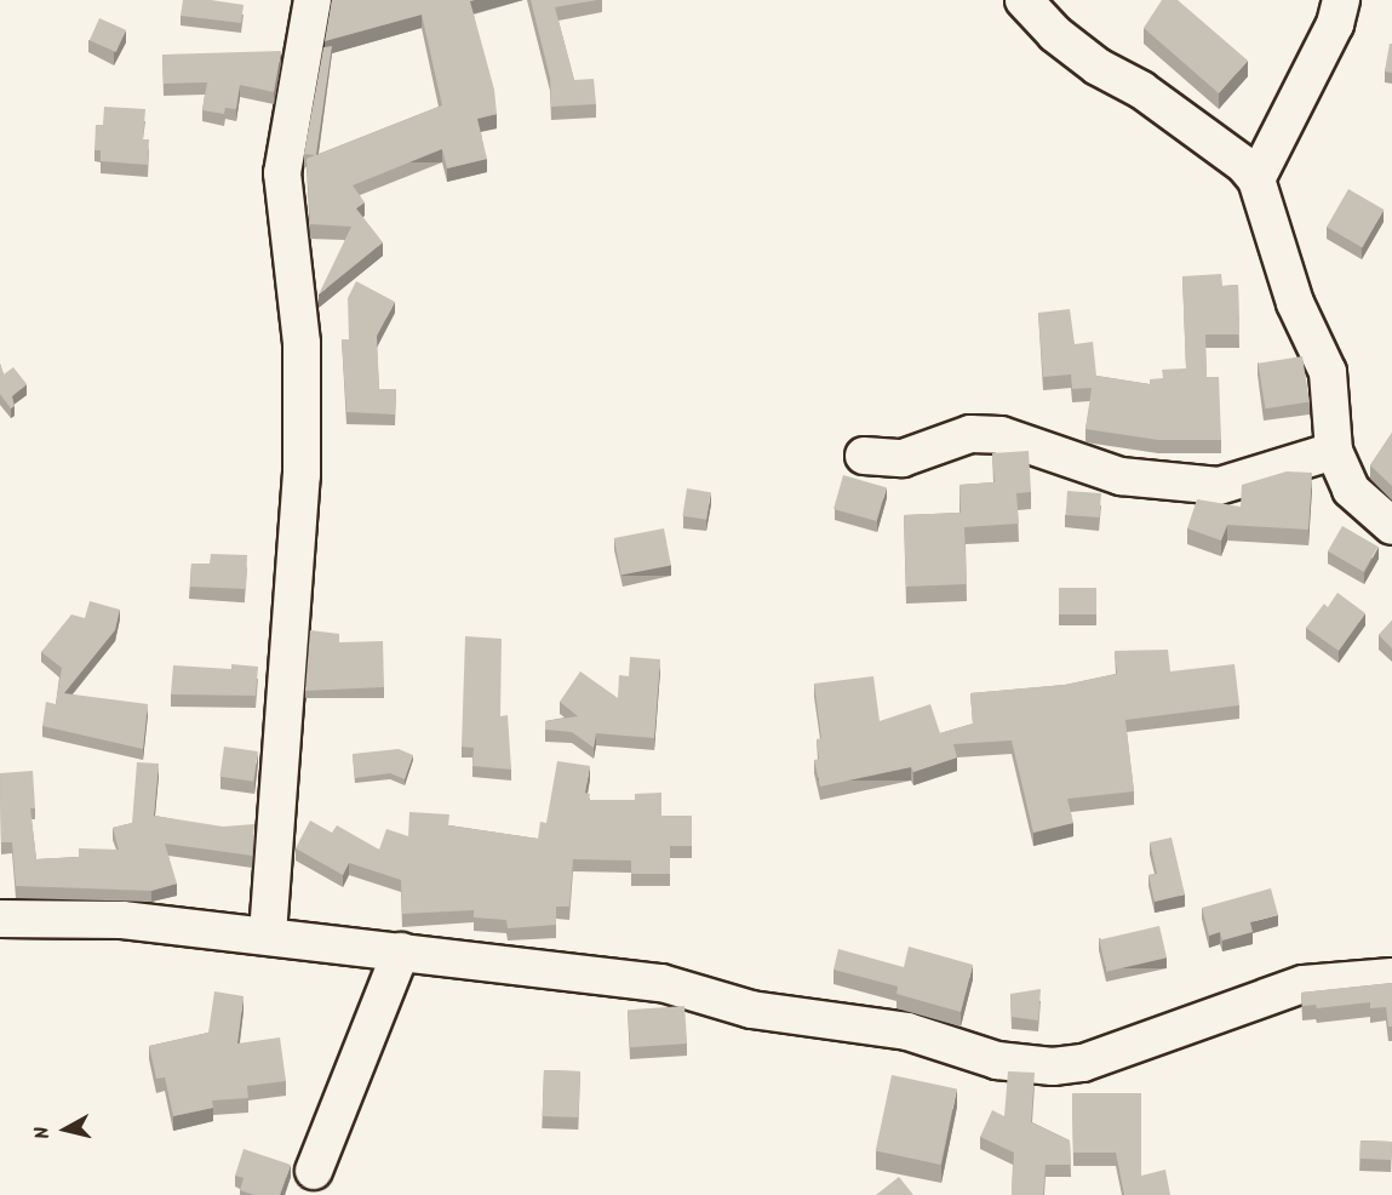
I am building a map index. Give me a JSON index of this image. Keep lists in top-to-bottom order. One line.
{"north":"left"}
